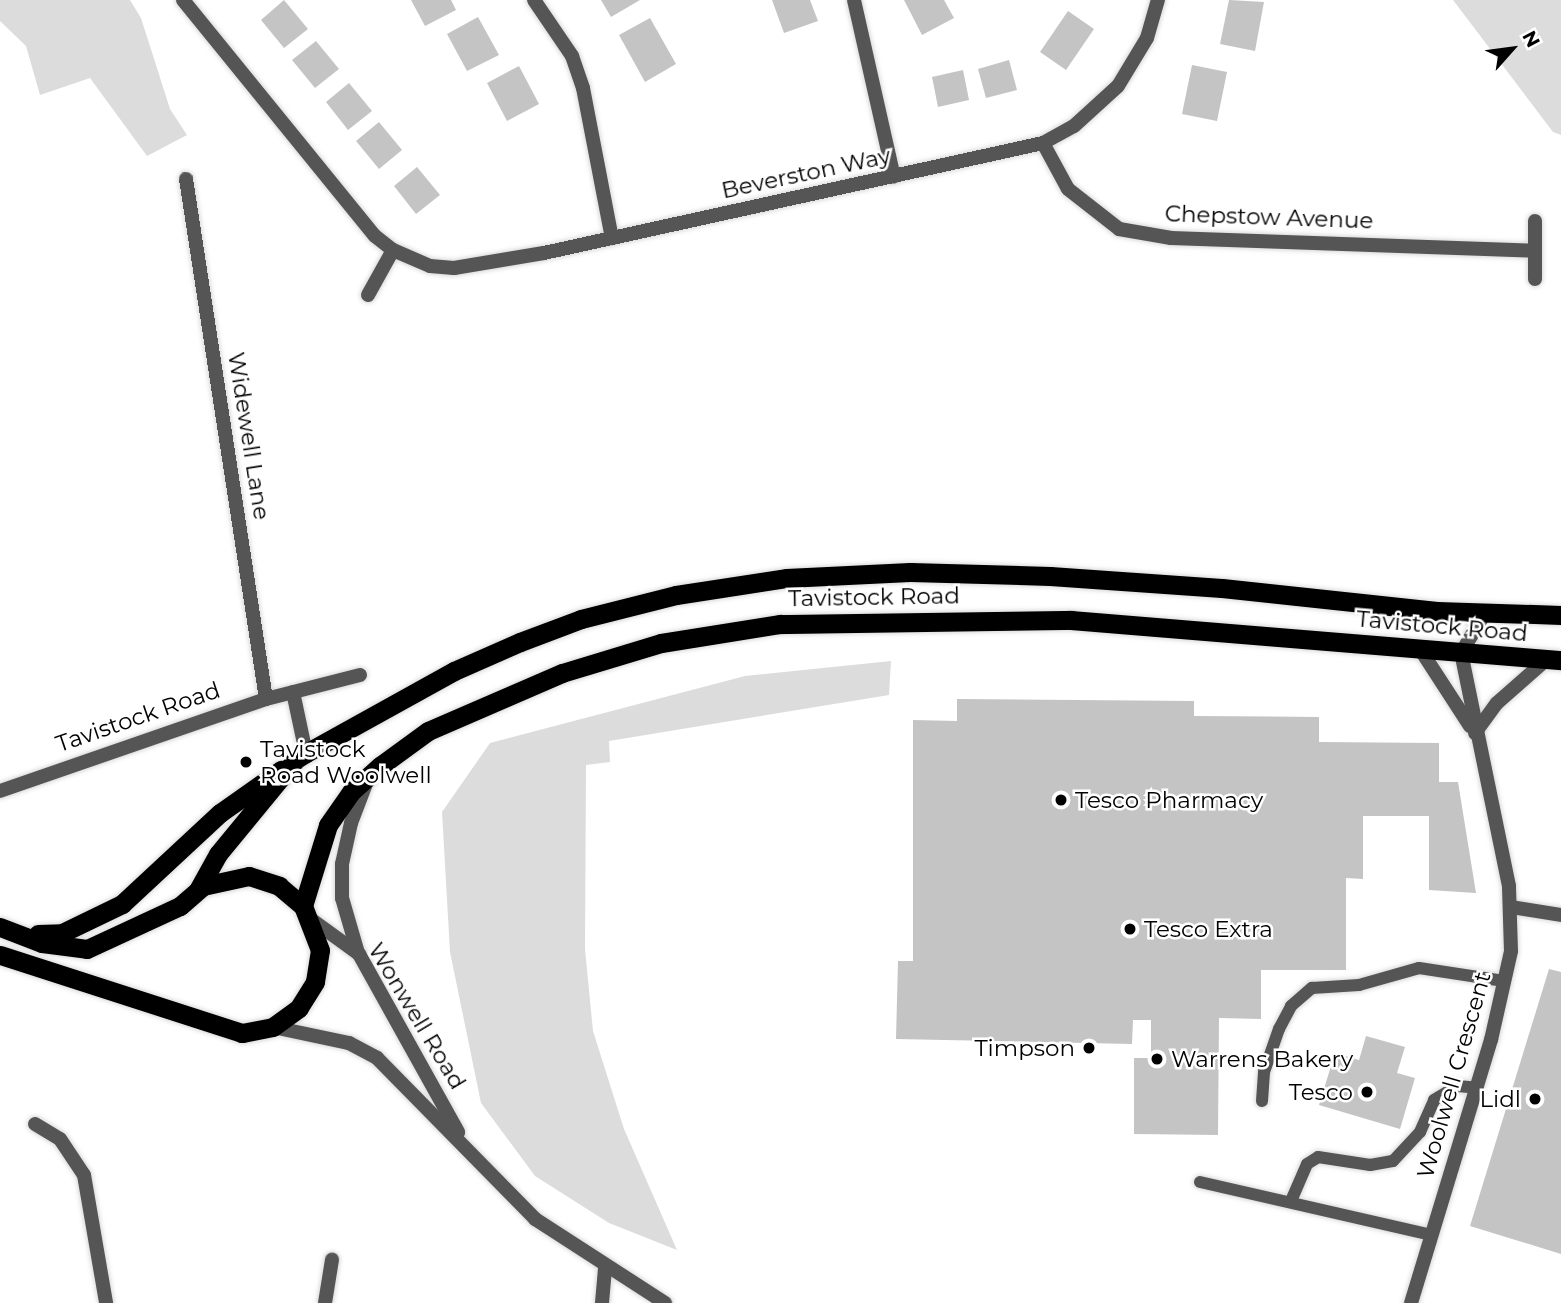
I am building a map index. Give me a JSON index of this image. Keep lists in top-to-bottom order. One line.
{"streets":{"highway":["Tavistock Road"],"street":["Beverston Way","Chepstow Avenue","Widewell Lane","Wonwell Road","Woolwell Crescent"]},"crossings":[["Beverston Way","Chepstow Avenue"],["Widewell Lane","Tavistock Road"],["Tavistock Road","Wonwell Road"],["Tavistock Road","Woolwell Crescent"]],"places":["Tavistock Road Woolwell","Tesco Pharmacy","Tesco Extra","Timpson","Warrens Bakery","Tesco","Lidl"],"north":"top right"}
